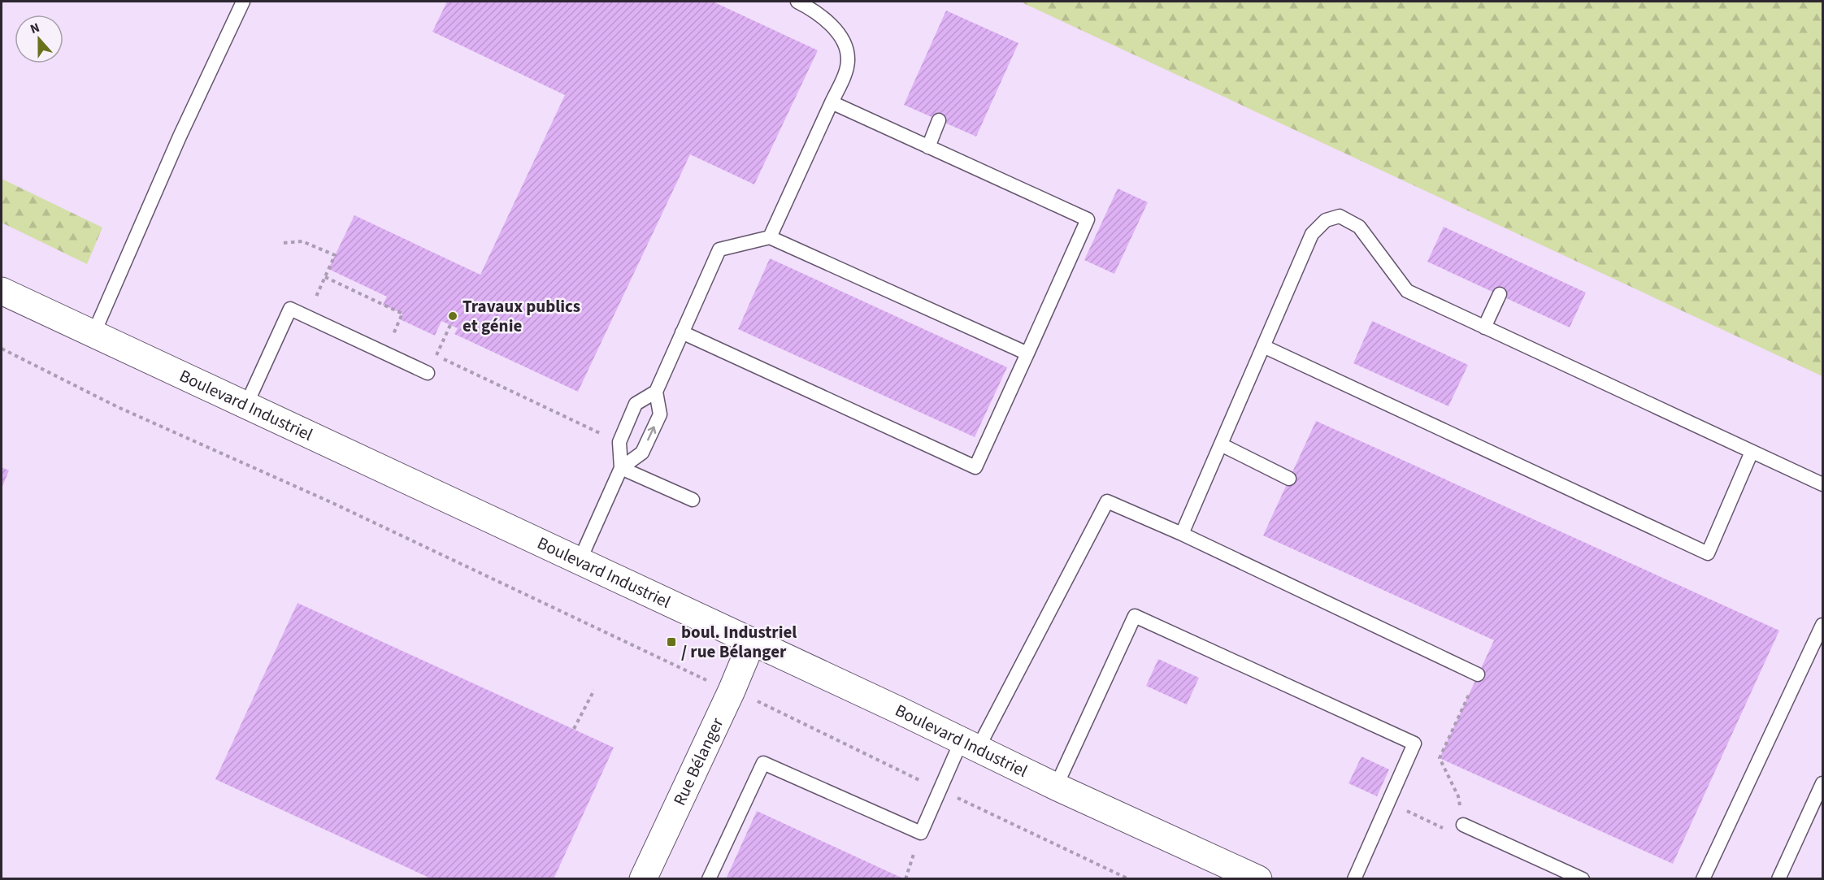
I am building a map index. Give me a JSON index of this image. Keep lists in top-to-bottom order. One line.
{"streets":{"street":["Boulevard Industriel","Rue Bélanger"]},"crossings":[["Boulevard Industriel","Rue Bélanger"]],"places":{"other":["Travaux publics et génie"],"transit":["boul. Industriel / rue Bélanger"]},"north":"top"}
